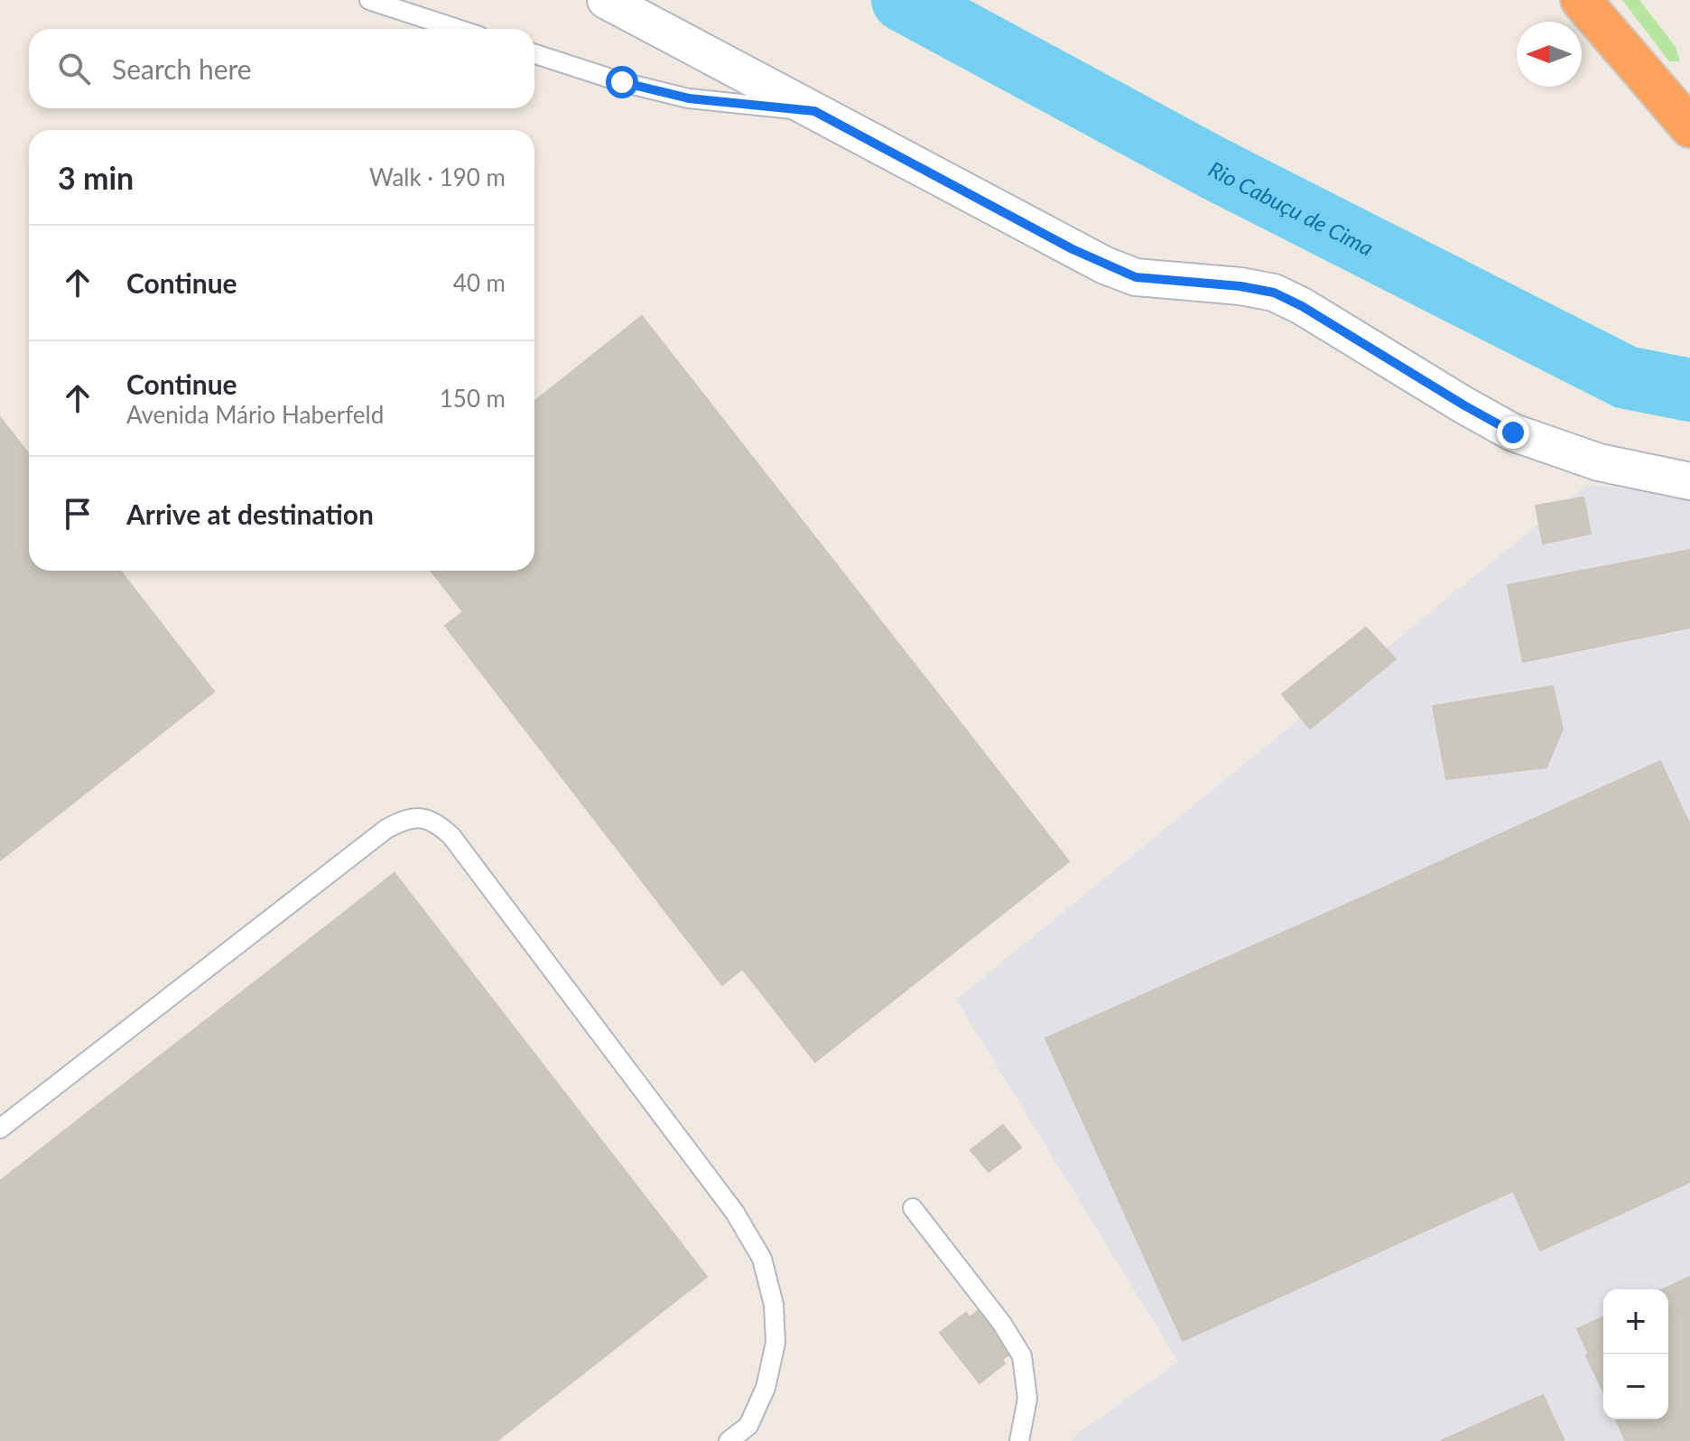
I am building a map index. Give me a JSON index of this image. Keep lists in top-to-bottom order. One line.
{"water":["Rio Cabuçu de Cima"],"north":"left","page":{"search":"Search here","heading":["3 min","Walk · 190 m"],"list":[["Continue","40 m"],["Continue","Avenida Mário Haberfeld","150 m"],"Arrive at destination"],"map_buttons":["+","−"]}}
